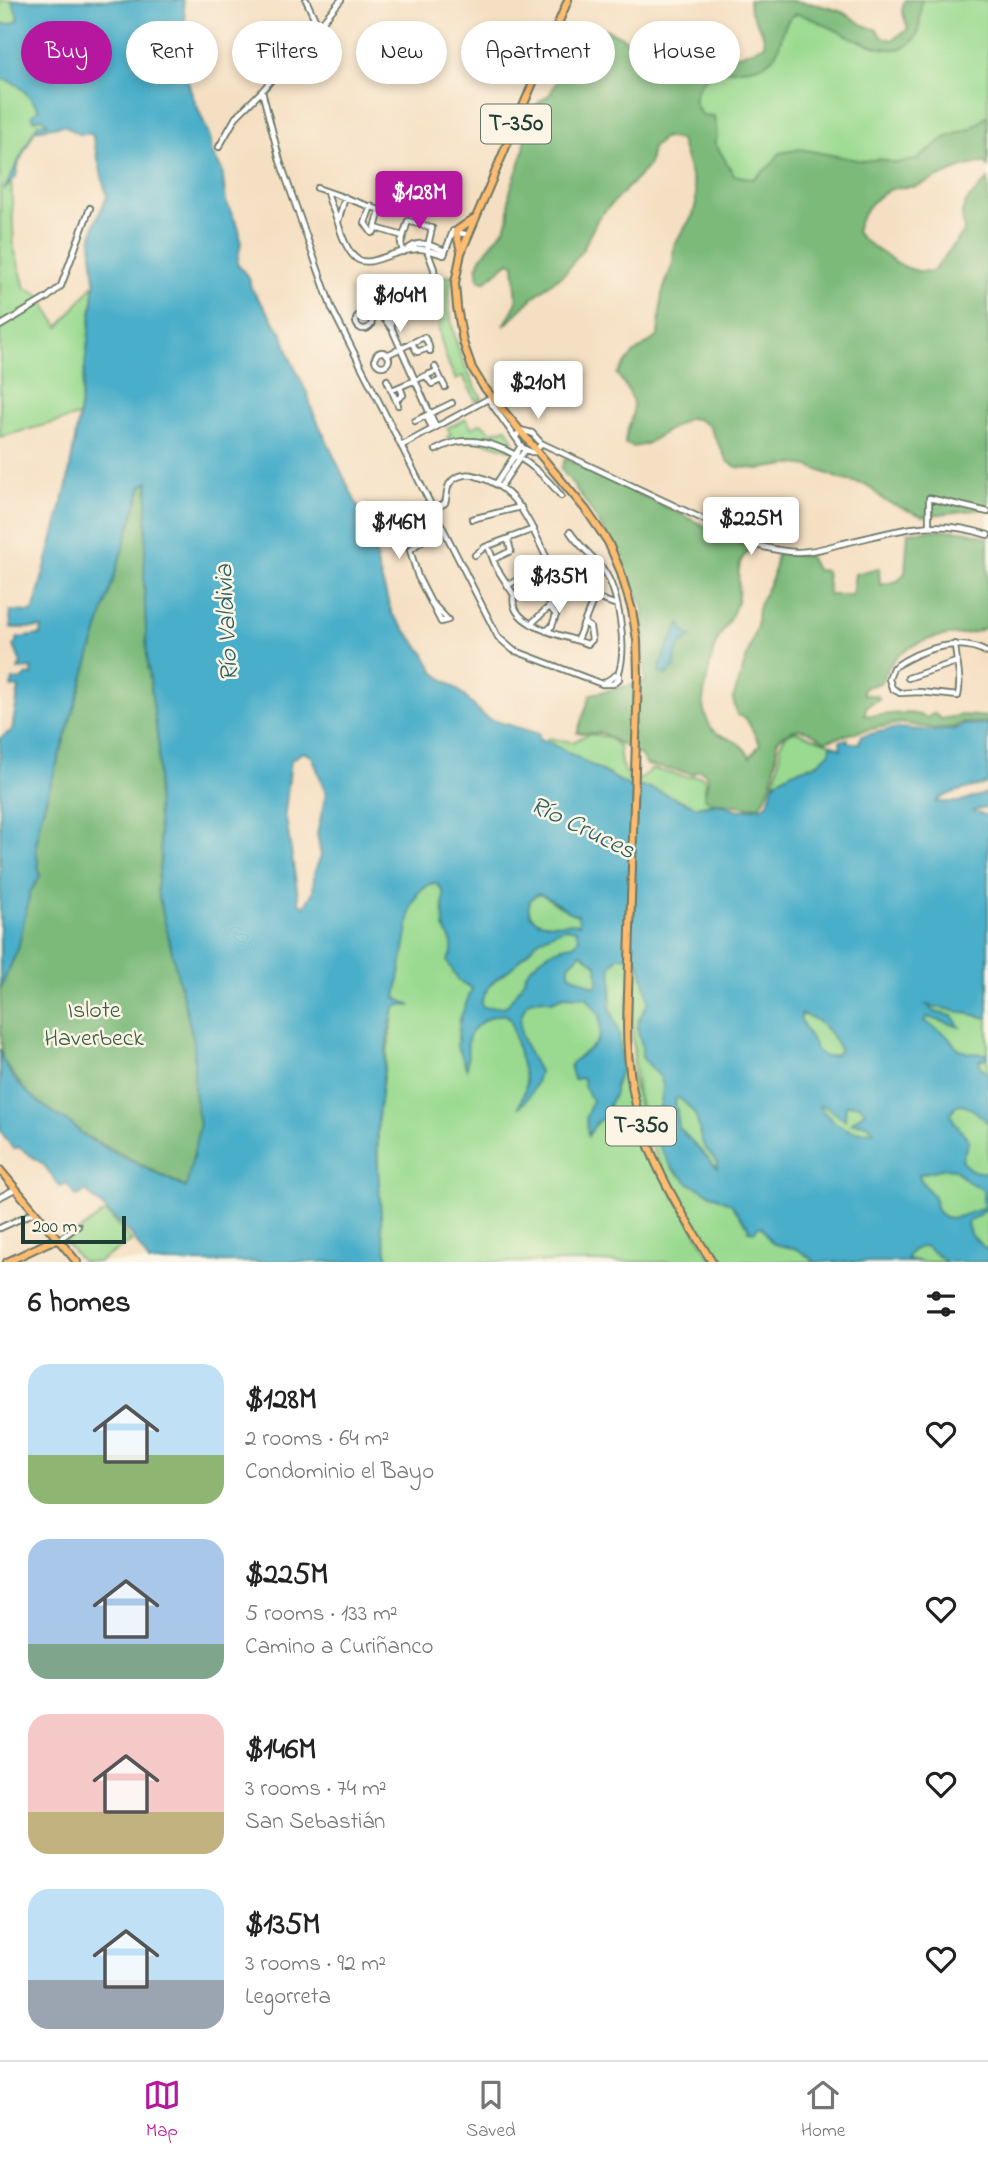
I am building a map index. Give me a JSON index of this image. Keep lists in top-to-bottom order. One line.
{"streets":{"main road":["T-350"]},"water":["Río Valdivia","Río Cruces"],"parks":["Islote Haverbeck"],"scale_bar":"200 m","page":{"chip":["Buy","Rent","Filters","New","Apartment","House"],"price":["$128M","$104M","$210M","$225M","$146M","$135M"],"scale":"200 m","heading":"6 homes","list":[{"name":"$128M","note":"2 rooms · 64 m² · Condominio el Bayo"},{"name":"$225M","note":"5 rooms · 133 m² · Camino a Curiñanco"},{"name":"$146M","note":"3 rooms · 74 m² · San Sebastián"},{"name":"$135M","note":"3 rooms · 92 m² · Legorreta"}],"tabs":["Map","Saved","Home"]}}
